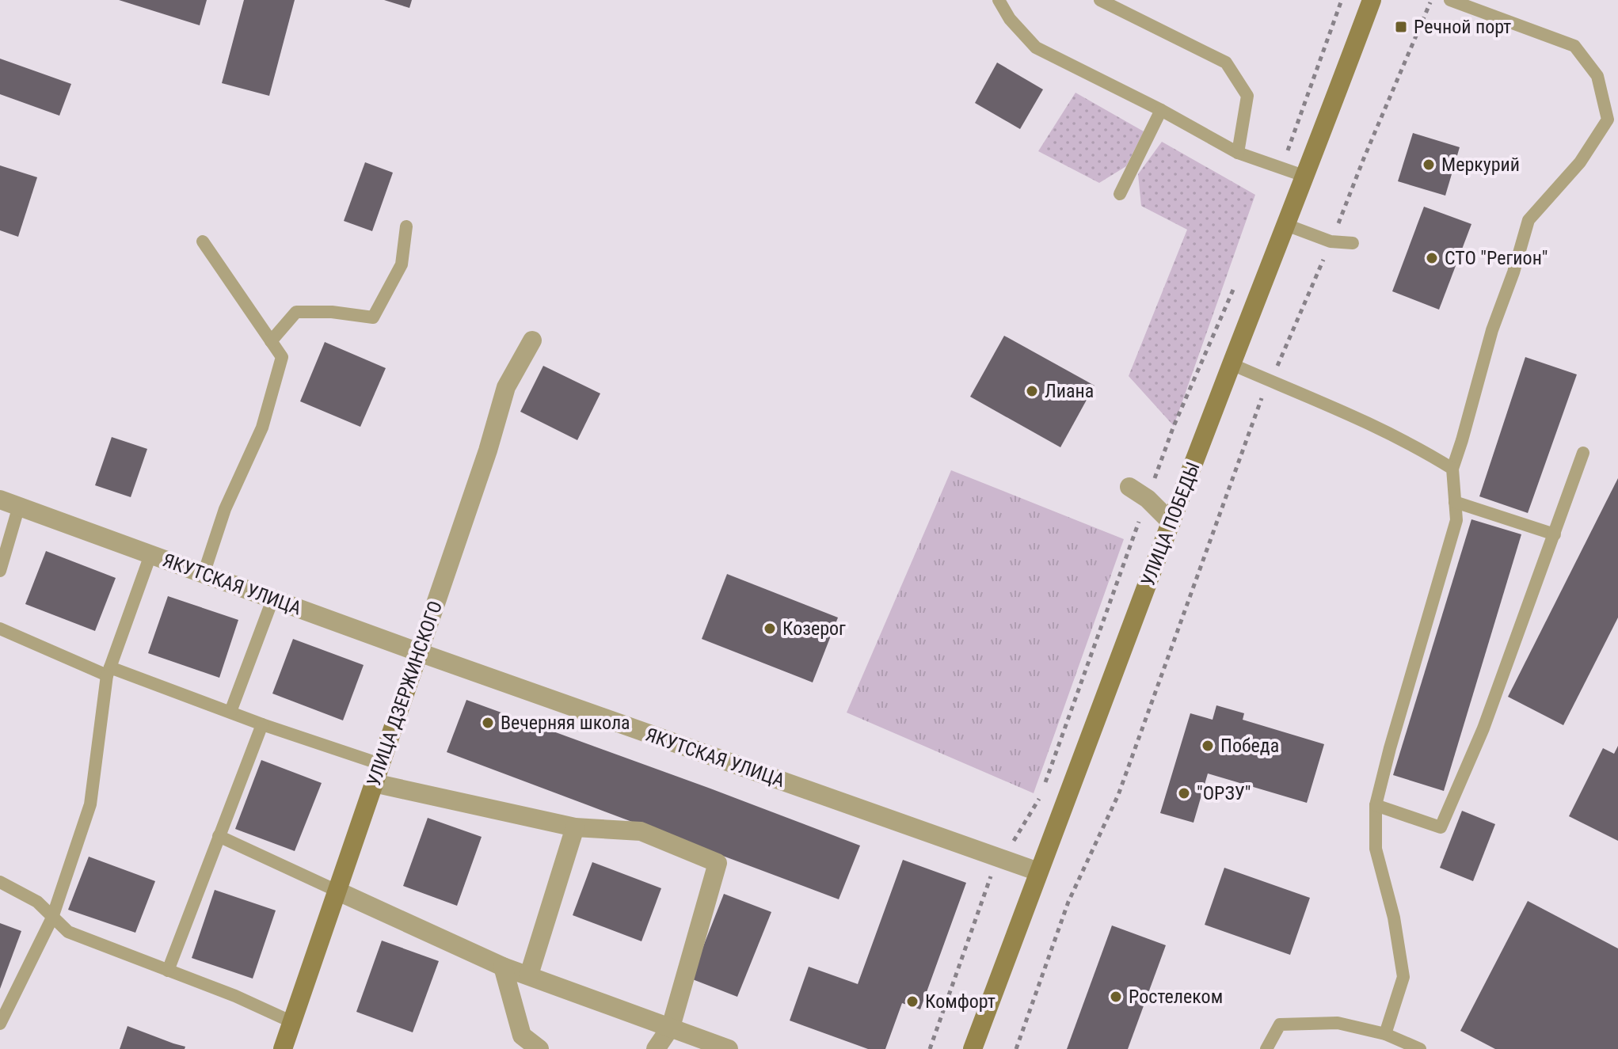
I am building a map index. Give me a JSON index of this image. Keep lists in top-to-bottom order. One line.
{"streets":{"main road":["УЛИЦА ПОБЕДЫ","УЛИЦА ДЗЕРЖИНСКОГО"],"street":["ЯКУТСКАЯ УЛИЦА"]},"crossings":[["УЛИЦА ПОБЕДЫ","ЯКУТСКАЯ УЛИЦА"],["ЯКУТСКАЯ УЛИЦА","УЛИЦА ДЗЕРЖИНСКОГО"]],"places":{"transit":["Речной порт"],"other":["Меркурий","СТО \"Регион\"","Лиана","Козерог","Вечерняя школа","Победа","\"ОРЗУ\"","Ростелеком","Комфорт"]}}
